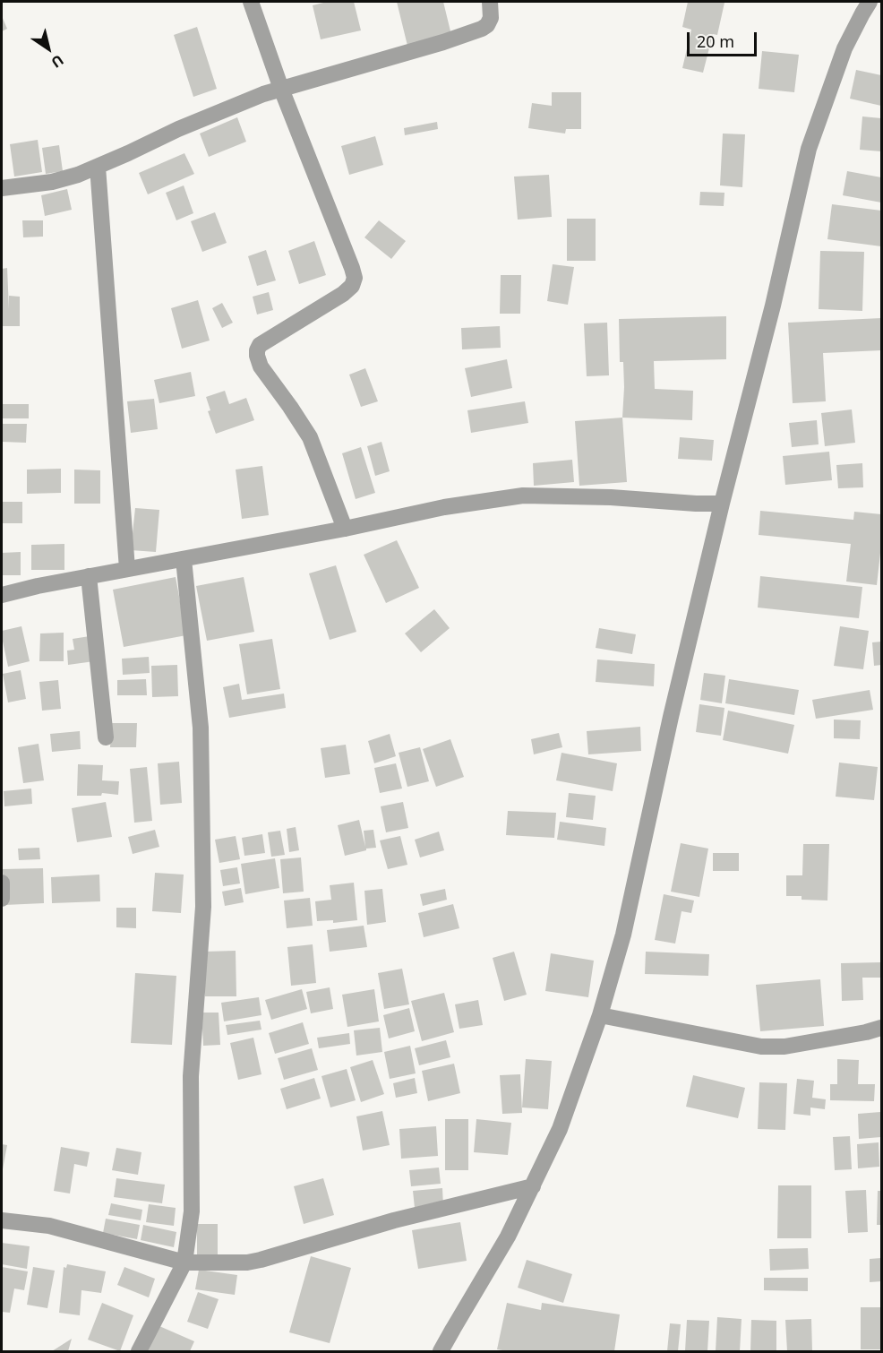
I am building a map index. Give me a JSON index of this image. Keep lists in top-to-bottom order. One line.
{"scale_bar":"20 m","north":"bottom right"}
